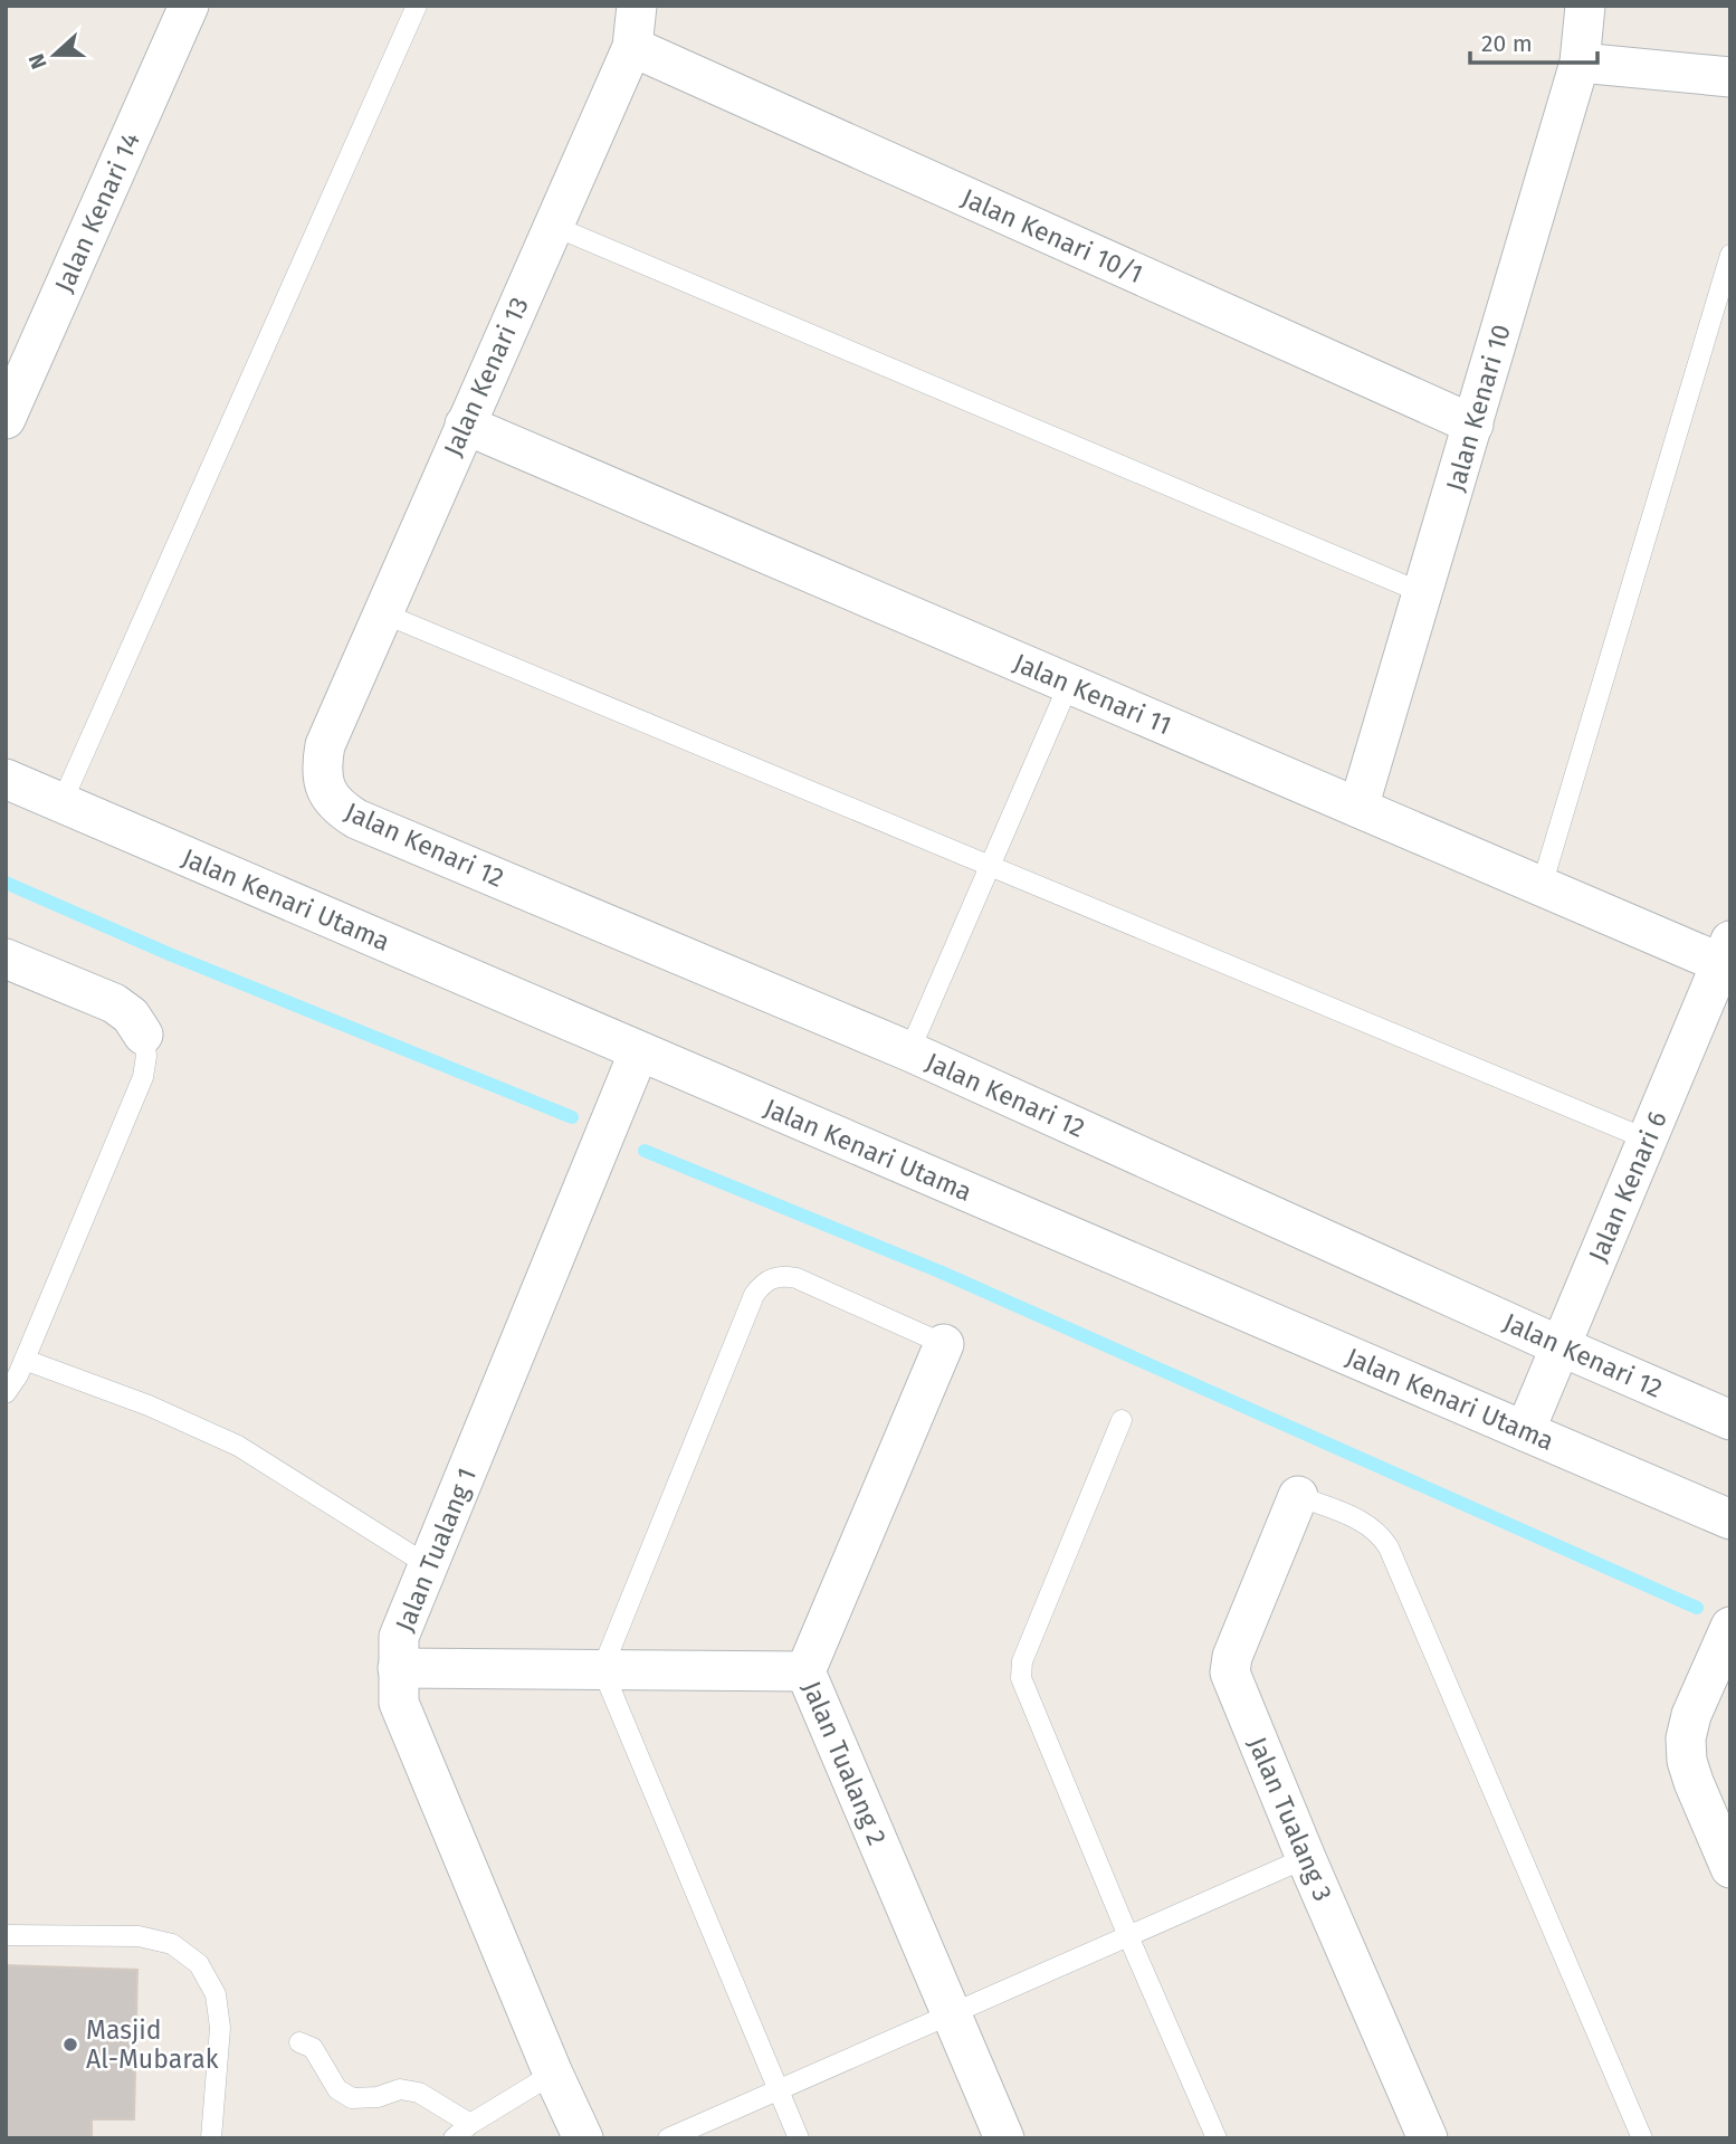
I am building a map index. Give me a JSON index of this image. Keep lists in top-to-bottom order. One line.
{"streets":{"street":["Jalan Kenari 14","Jalan Kenari 10/1","Jalan Kenari 13","Jalan Kenari 10","Jalan Kenari 11","Jalan Kenari 12","Jalan Kenari Utama","Jalan Kenari 6","Jalan Tualang 1","Jalan Tualang 2","Jalan Tualang 3"]},"crossings":[["Jalan Kenari 10/1","Jalan Kenari 13"],["Jalan Kenari 10/1","Jalan Kenari 10"],["Jalan Kenari 13","Jalan Kenari 11"],["Jalan Kenari 13","Jalan Kenari 12"],["Jalan Kenari 10","Jalan Kenari 11"],["Jalan Kenari 11","Jalan Kenari 6"],["Jalan Kenari 12","Jalan Kenari 6"],["Jalan Kenari Utama","Jalan Kenari 6"],["Jalan Kenari Utama","Jalan Tualang 1"]],"places":["Masjid Al-Mubarak"],"scale_bar":"20 m","north":"left"}
